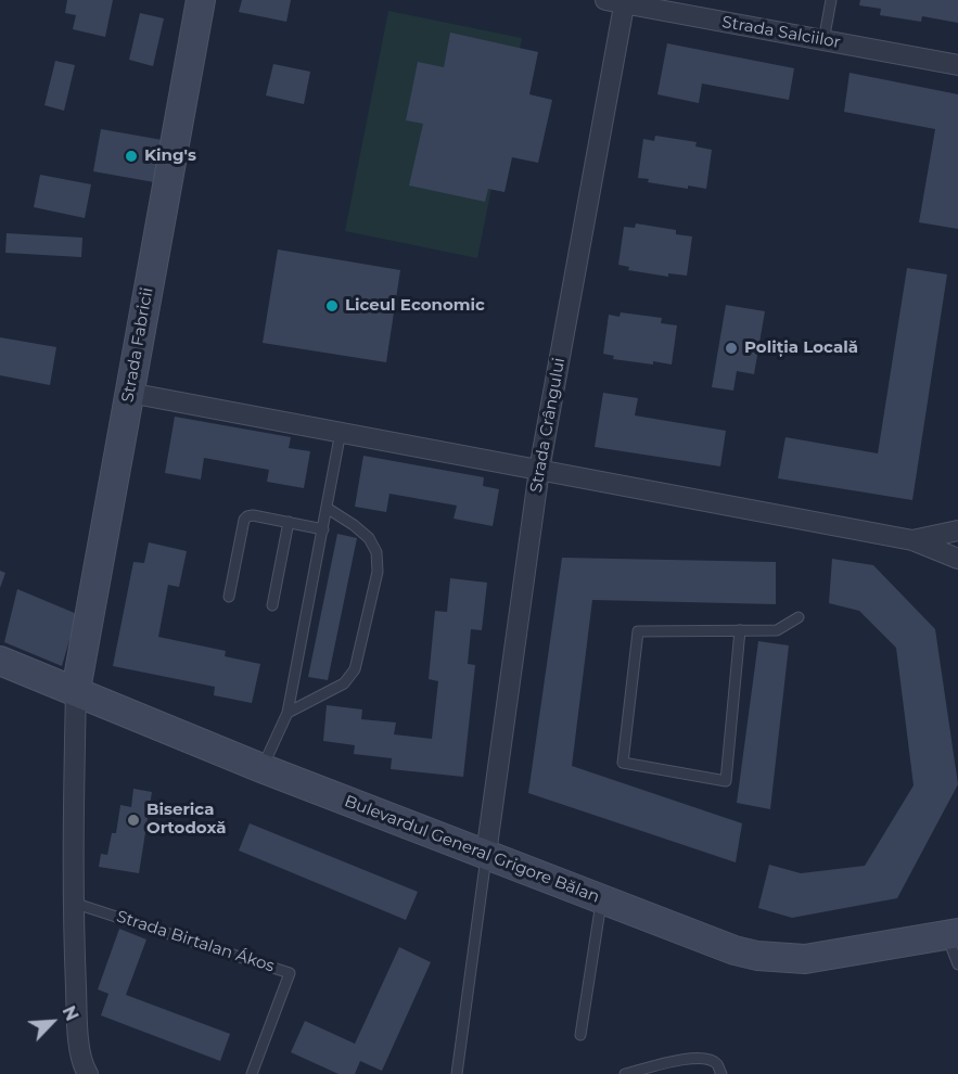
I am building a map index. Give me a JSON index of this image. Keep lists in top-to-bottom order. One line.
{"streets":{"main road":["Strada Fabricii","Bulevardul General Grigore Bălan"],"street":["Strada Salciilor","Strada Crângului"],"lane":["Strada Birtalan Ákos"]},"crossings":[["Strada Salciilor","Strada Crângului"],["Strada Fabricii","Bulevardul General Grigore Bălan"],["Strada Crângului","Bulevardul General Grigore Bălan"]],"places":["King's","Liceul Economic","Poliția Locală","Biserica Ortodoxă"],"north":"top right"}
